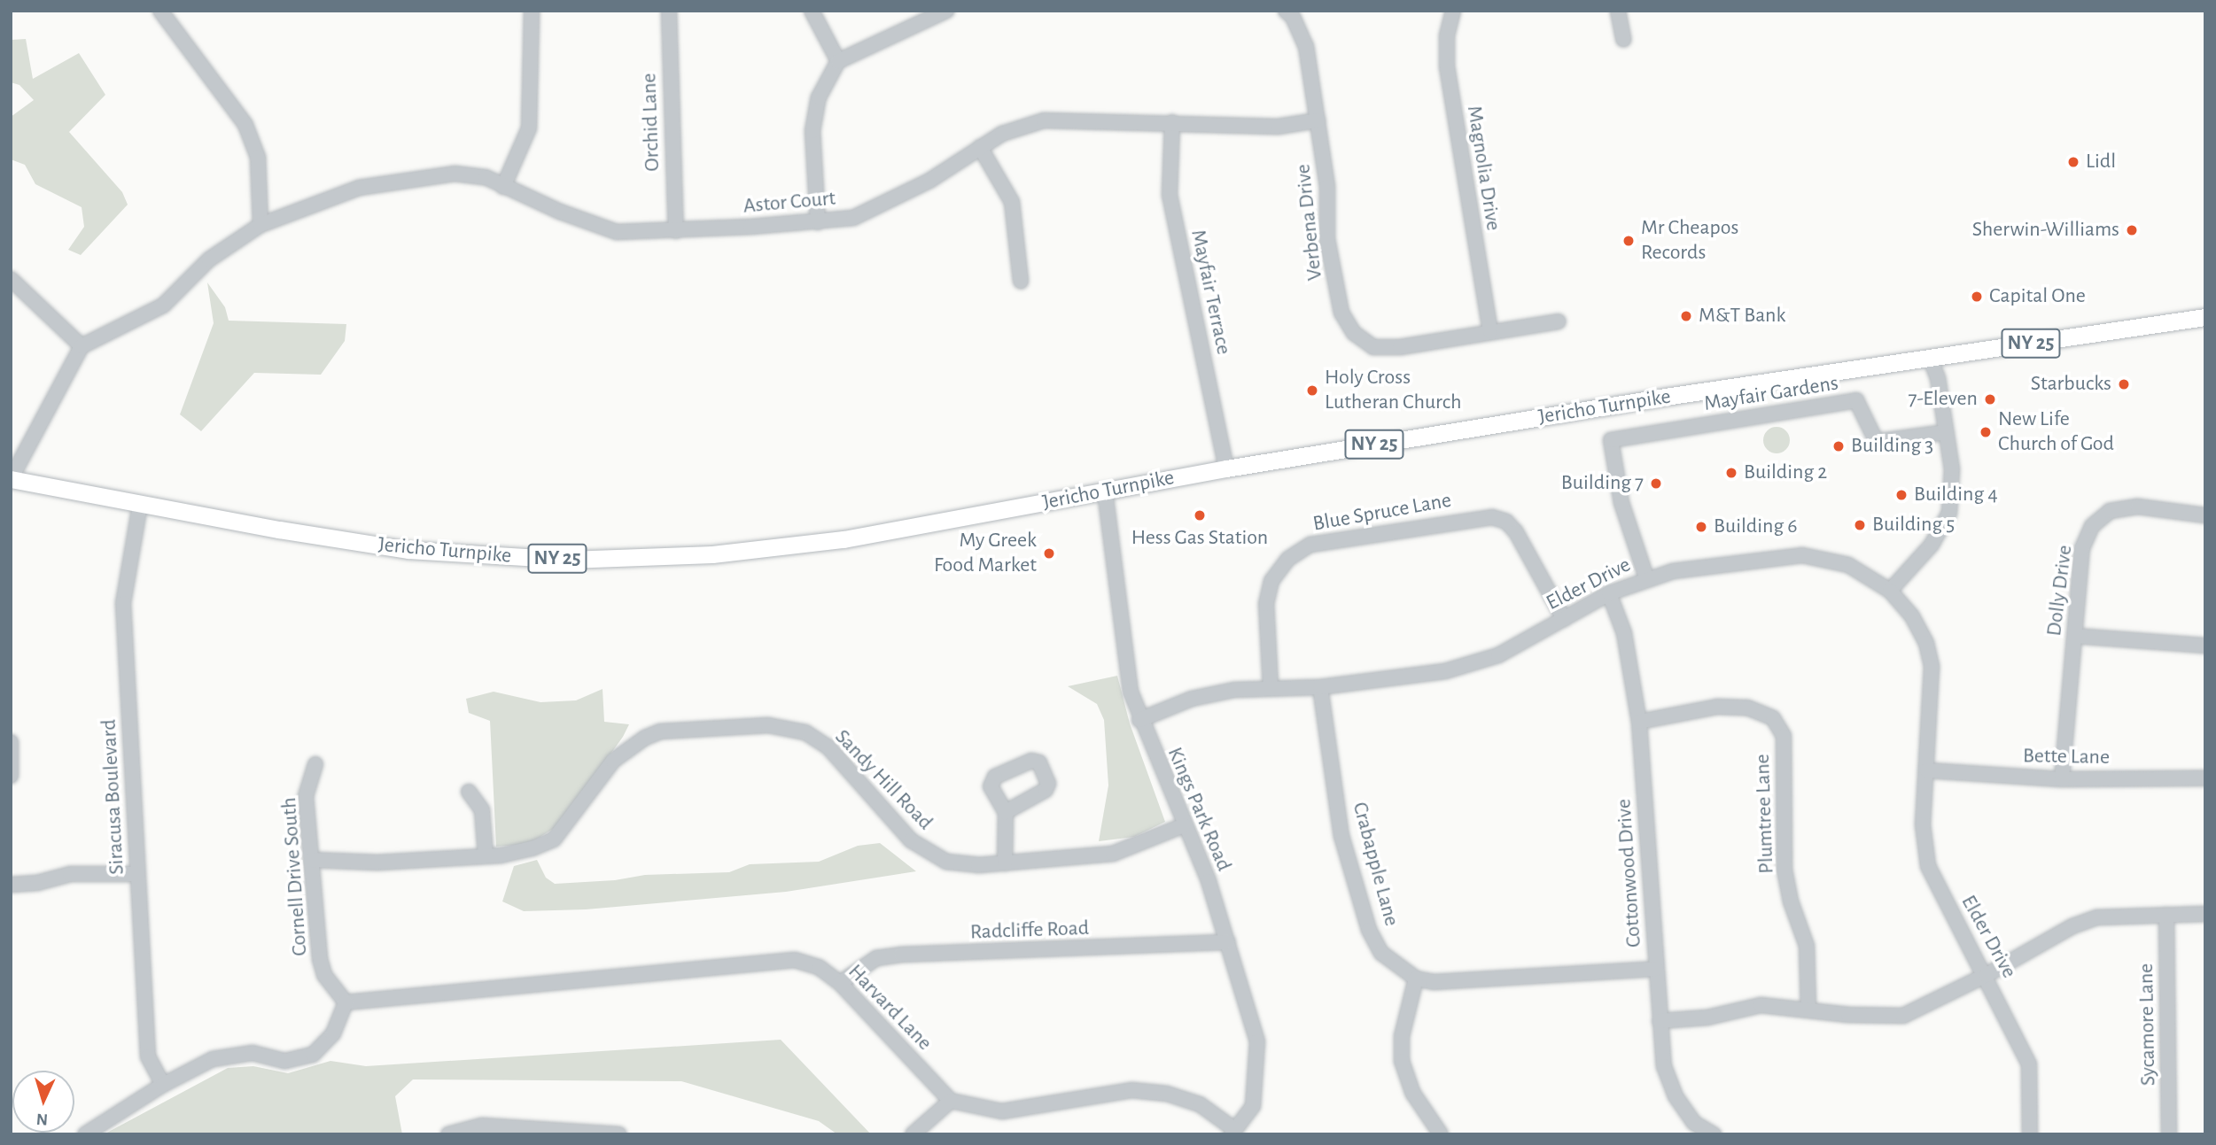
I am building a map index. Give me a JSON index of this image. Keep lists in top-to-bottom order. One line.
{"streets":{"main road":["NY 25","Jericho Turnpike"],"street":["Orchid Lane","Magnolia Drive","Astor Court","Verbena Drive","Mayfair Terrace","Mayfair Gardens","Blue Spruce Lane","Elder Drive","Dolly Drive","Bette Lane","Sandy Hill Road","Siracusa Boulevard","Kings Park Road","Plumtree Lane","Crabapple Lane","Cottonwood Drive","Cornell Drive South","Radcliffe Road","Harvard Lane","Sycamore Lane"]},"crossings":[["Orchid Lane","Astor Court"],["Magnolia Drive","Verbena Drive"],["Astor Court","Verbena Drive"],["Astor Court","Mayfair Terrace"],["Mayfair Terrace","Jericho Turnpike"],["Mayfair Gardens","Elder Drive"],["Jericho Turnpike","Siracusa Boulevard"],["Jericho Turnpike","Kings Park Road"],["Blue Spruce Lane","Elder Drive"],["Elder Drive","Bette Lane"],["Elder Drive","Kings Park Road"],["Elder Drive","Crabapple Lane"],["Elder Drive","Cottonwood Drive"],["Dolly Drive","Bette Lane"],["Sandy Hill Road","Kings Park Road"],["Sandy Hill Road","Cornell Drive South"],["Kings Park Road","Radcliffe Road"],["Plumtree Lane","Cottonwood Drive"],["Crabapple Lane","Cottonwood Drive"],["Cornell Drive South","Harvard Lane"],["Radcliffe Road","Harvard Lane"]],"places":["Lidl","Sherwin-Williams","Mr Cheapos Records","Capital One","M&T Bank","Starbucks","Holy Cross Lutheran Church","7-Eleven","New Life Church of God","Building 3","Building 2","Building 7","Building 4","Hess Gas Station","Building 5","Building 6","My Greek Food Market"],"north":"bottom"}
